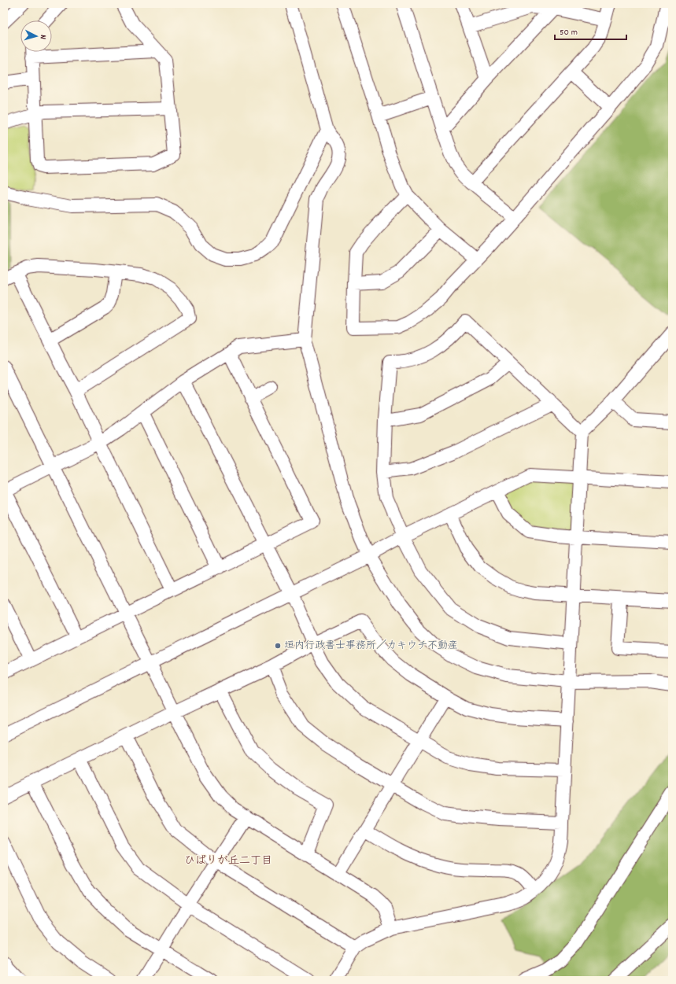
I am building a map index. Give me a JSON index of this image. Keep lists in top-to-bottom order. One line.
{"districts":["ひばりが丘二丁目"],"places":["垣内行政書士事務所／カキウチ不動産"],"scale_bar":"50 m","north":"right"}
